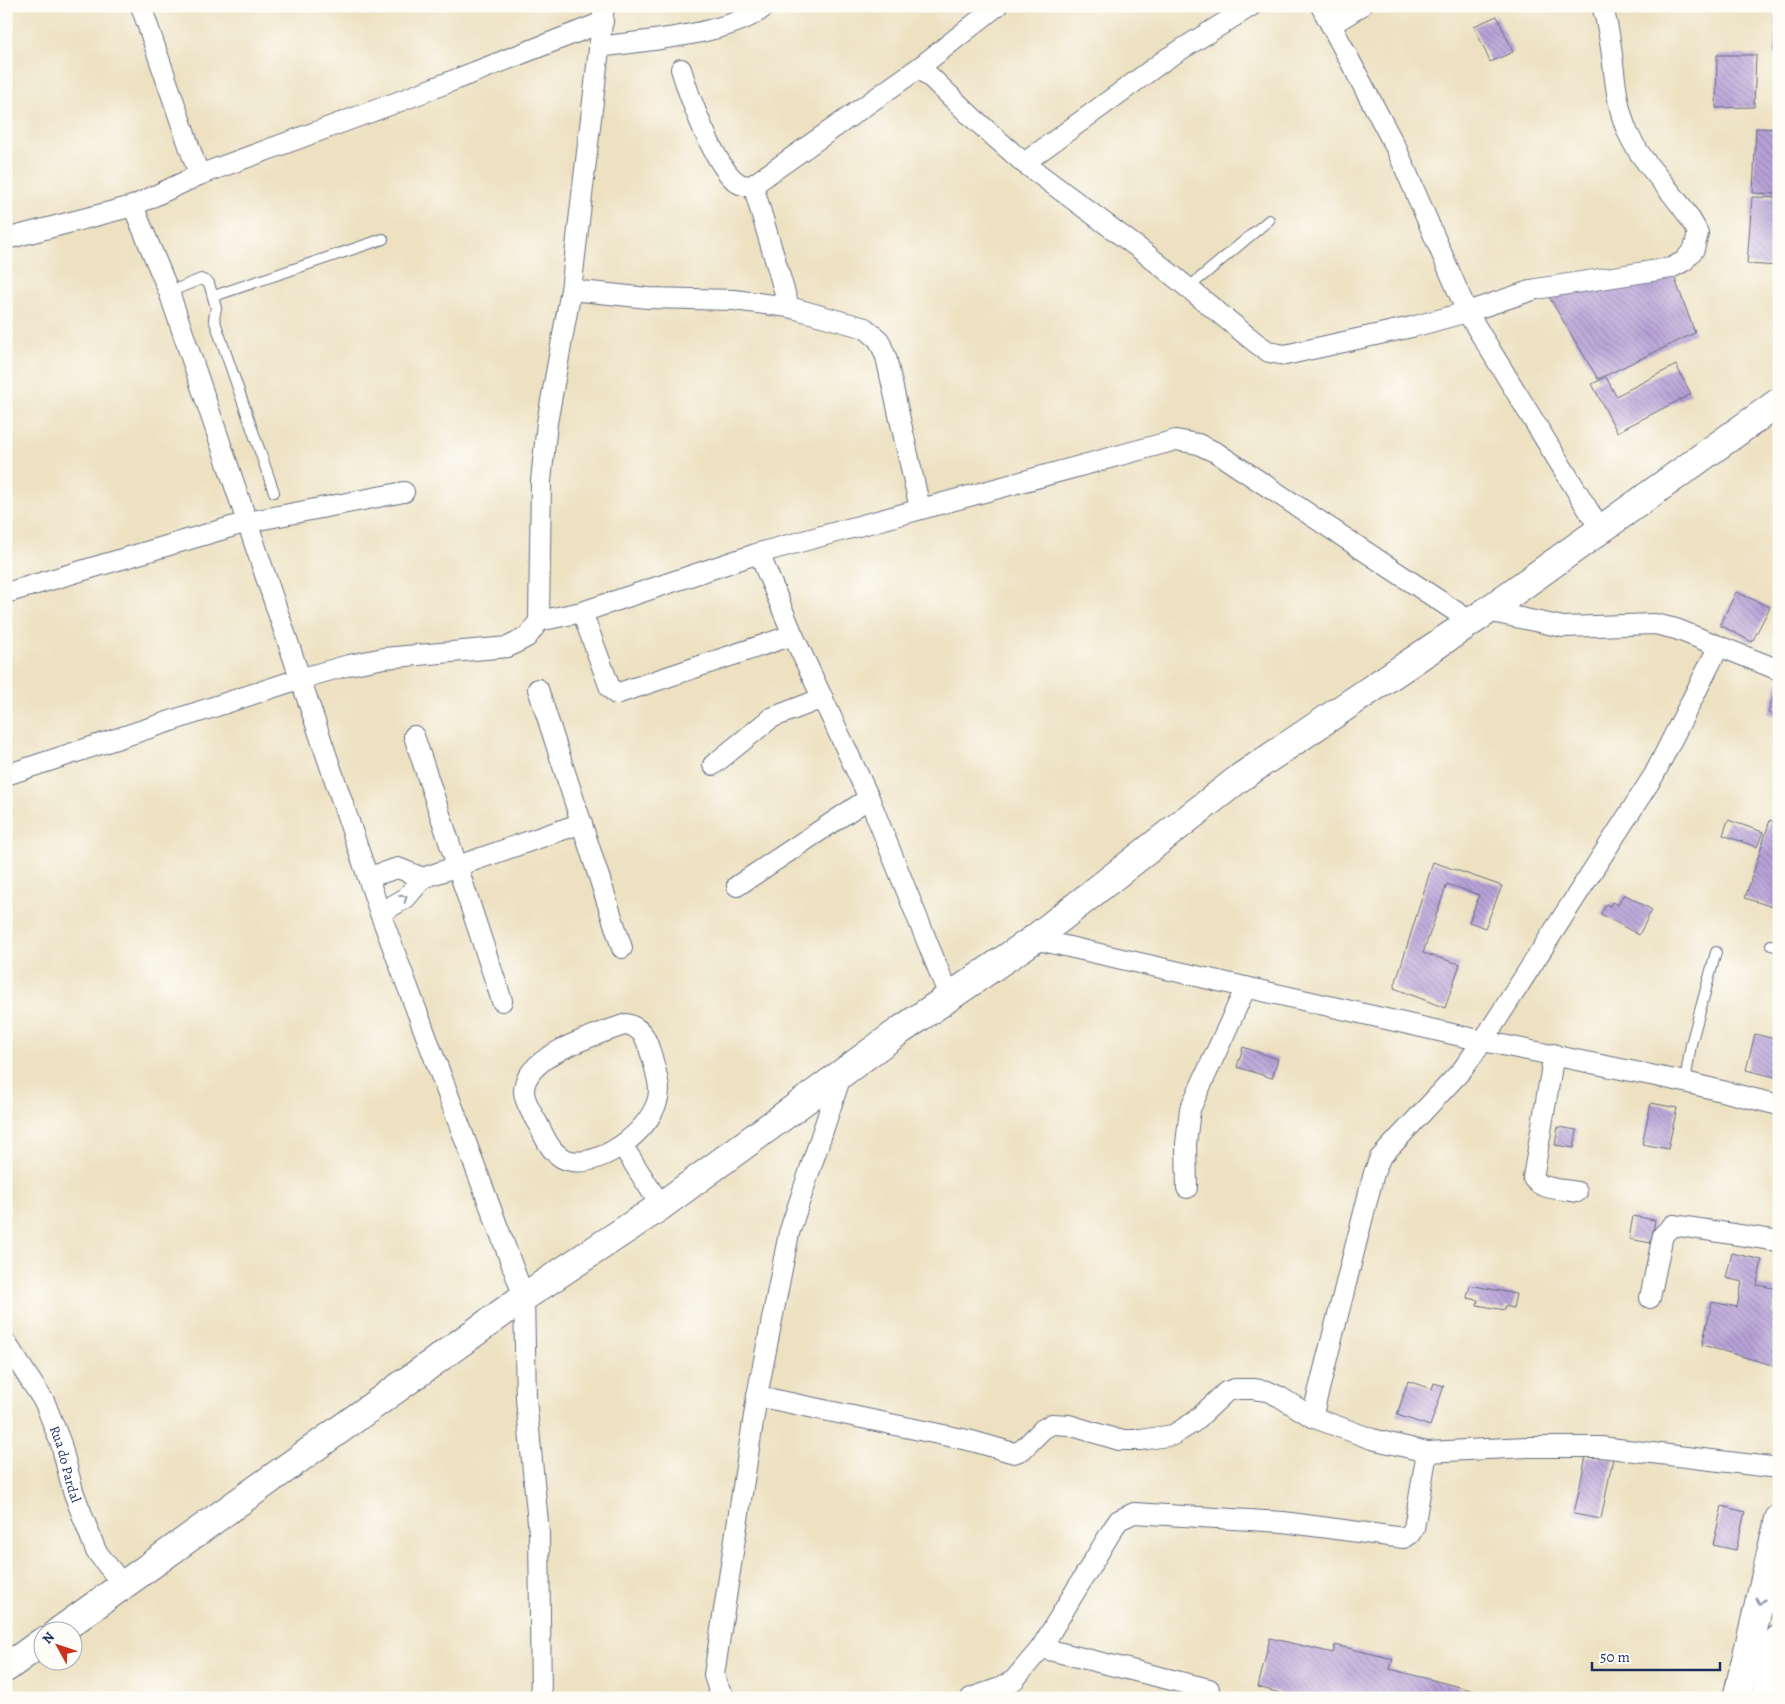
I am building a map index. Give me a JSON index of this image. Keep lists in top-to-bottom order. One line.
{"streets":{"street":["Rua do Pardal"]},"scale_bar":"50 m","north":"top left"}
